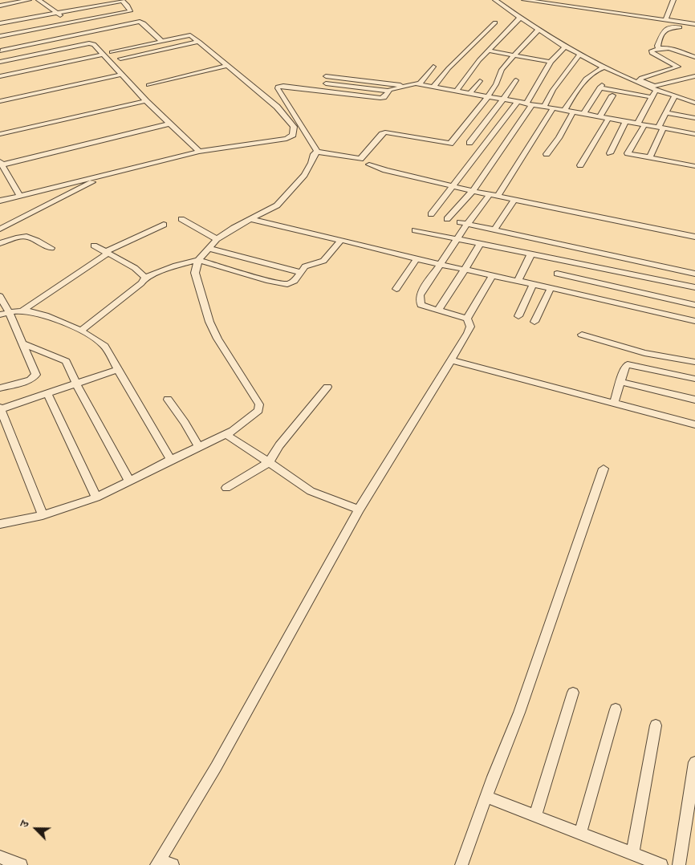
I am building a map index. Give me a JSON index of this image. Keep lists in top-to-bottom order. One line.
{"north":"top left"}
